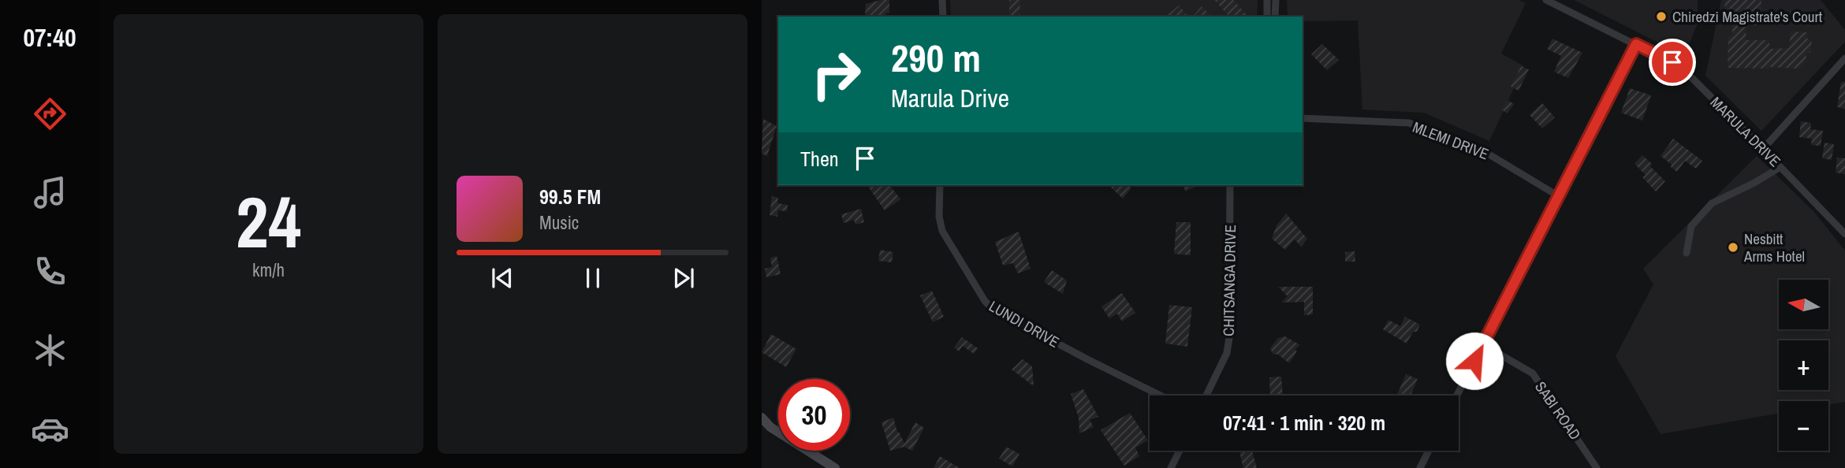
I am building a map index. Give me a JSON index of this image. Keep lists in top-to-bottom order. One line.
{"streets":{"street":["MARULA DRIVE","MLEMI DRIVE","CHITSANGA DRIVE","LUNDI DRIVE","SABI ROAD"]},"places":["Chiredzi Magistrate's Court","Nesbitt Arms Hotel"],"north":"left","page":{"tabs":"07:40","tile":["24","km/h"],"turn":["290 m","Marula Drive"],"then":"Then","song":["99.5 FM","Music"],"map_buttons":["+","−"],"limit":"30","trip":"07:41 · 1 min · 320 m"}}
